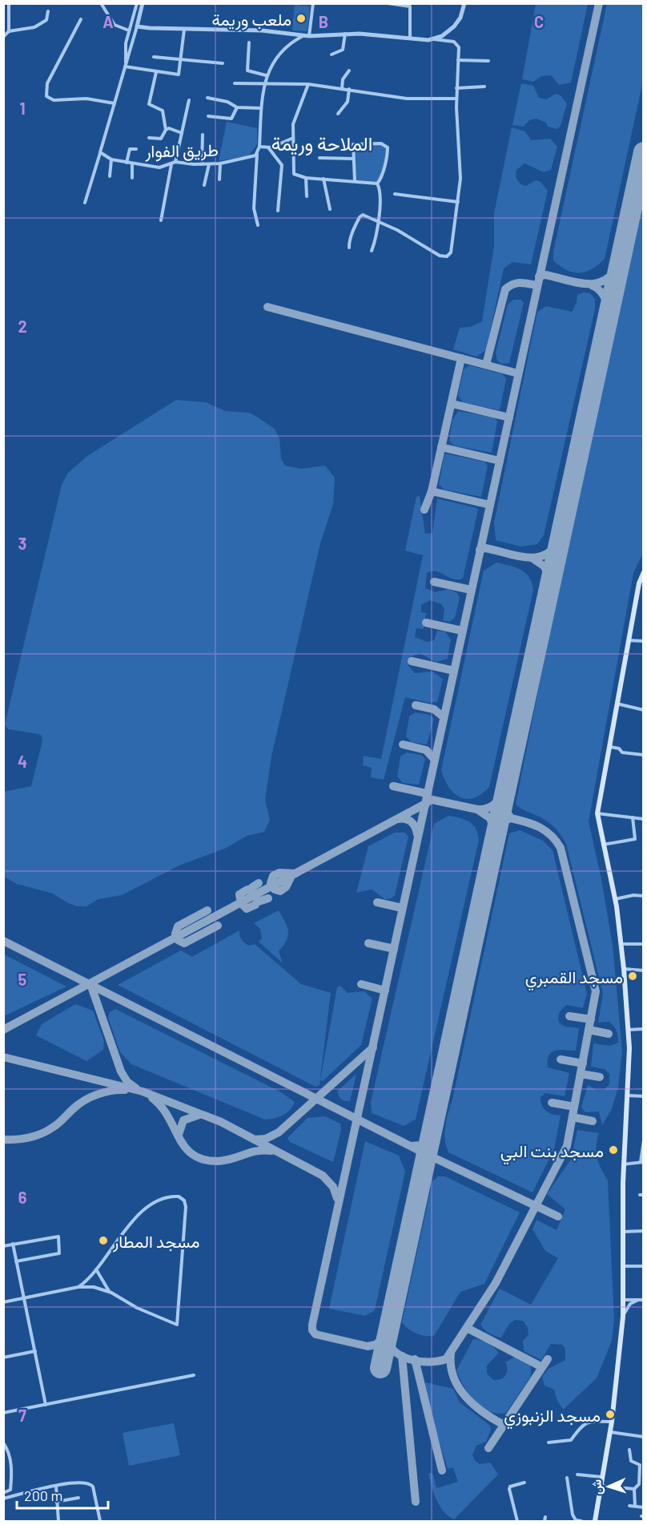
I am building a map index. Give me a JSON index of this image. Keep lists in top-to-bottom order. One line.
{"streets":{"street":["طريق الفوار"]},"districts":["الملاحة وريمة"],"places":["ملعب وريمة","مسجد القمبري","مسجد بنت البي","مسجد المطار","مسجد الزنبوزي"],"scale_bar":"200 m","north":"left","grid":{"columns":["A","B","C"],"rows":["1","2","3","4","5","6","7"]}}
